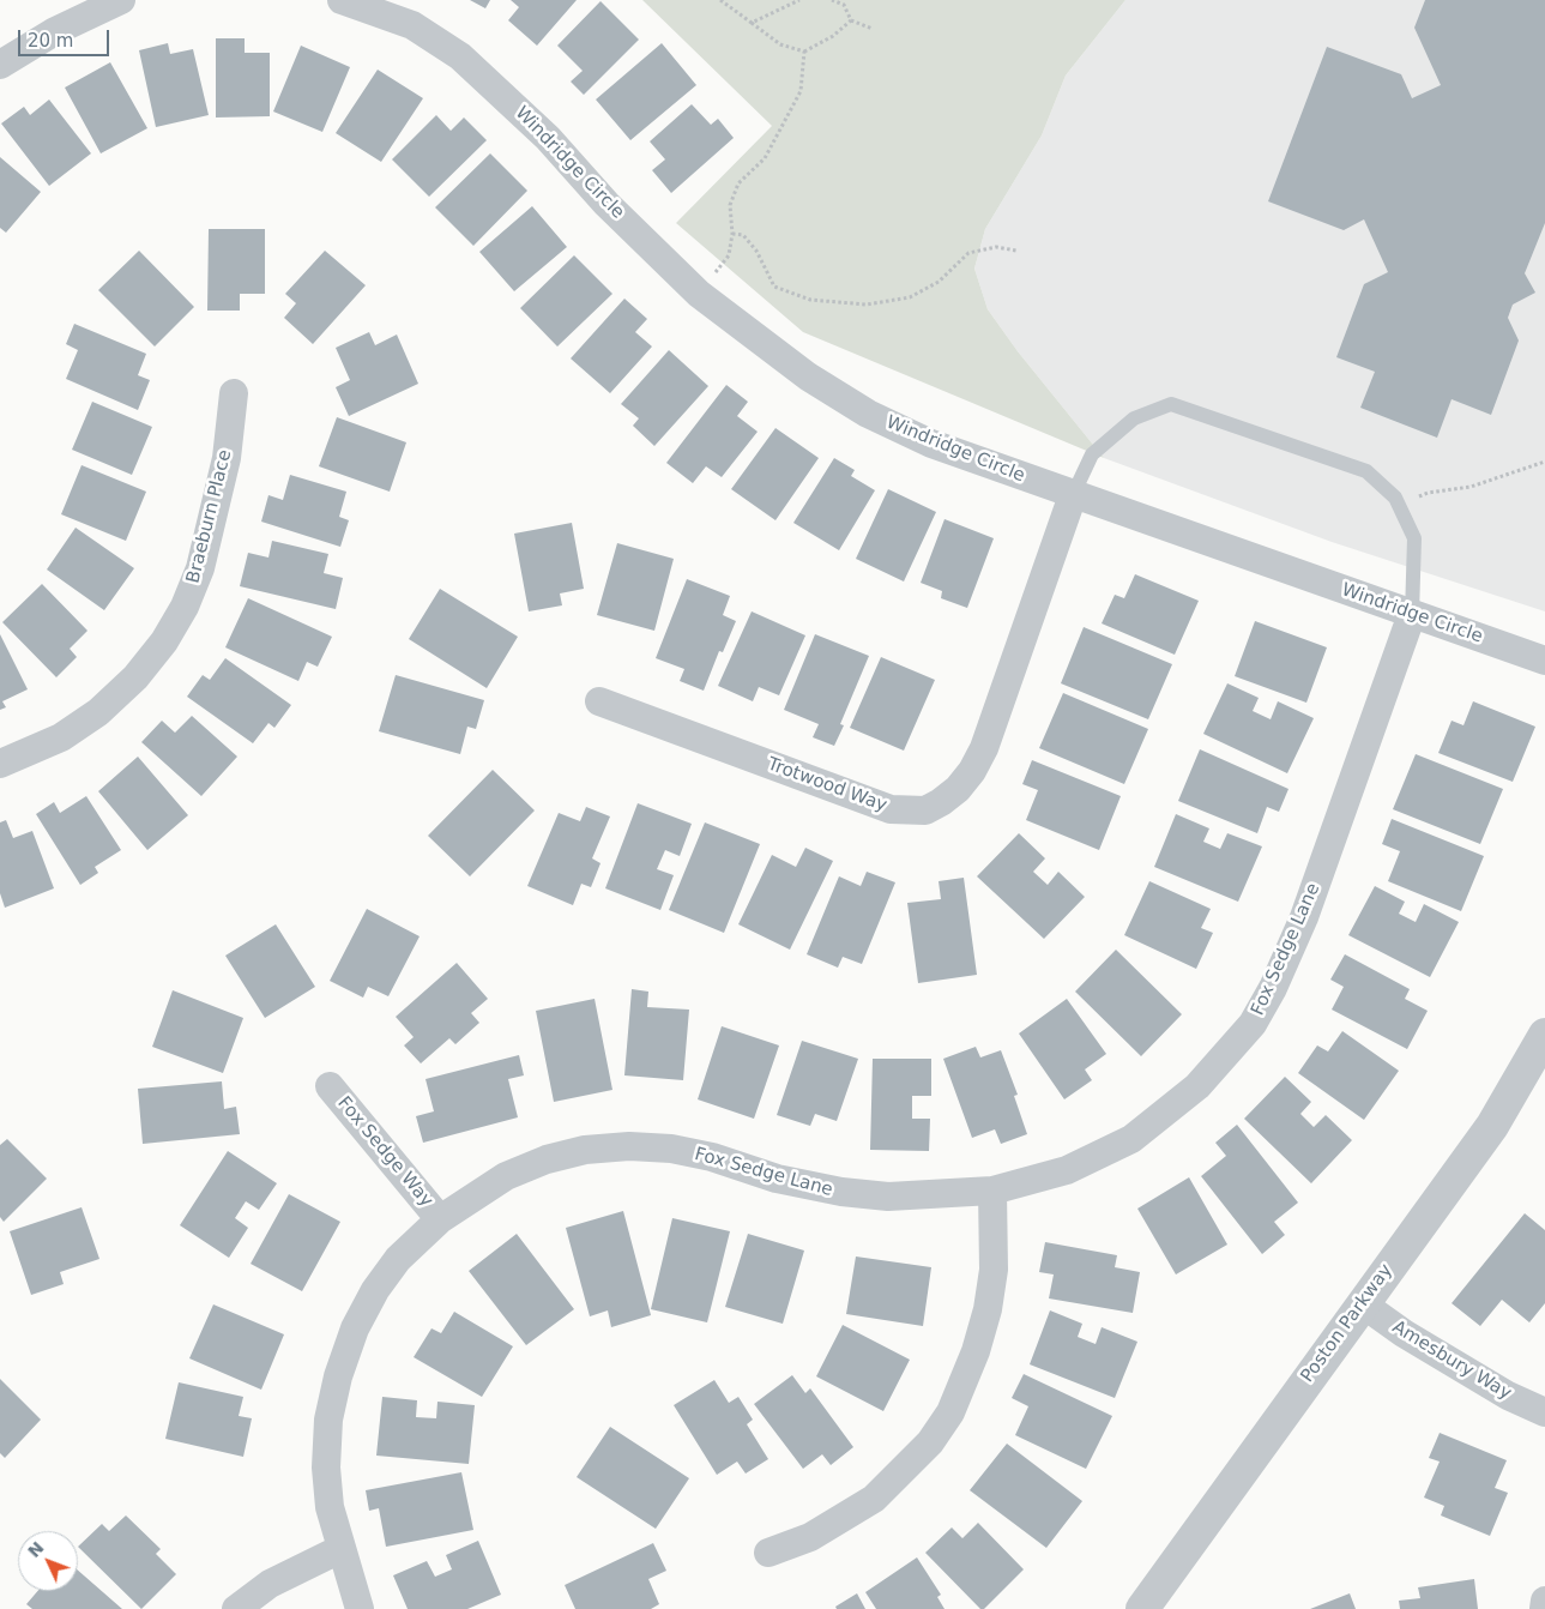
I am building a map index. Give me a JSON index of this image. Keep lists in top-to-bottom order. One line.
{"streets":{"street":["Windridge Circle","Braeburn Place","Trotwood Way","Fox Sedge Lane","Fox Sedge Way","Poston Parkway","Amesbury Way"]},"crossings":[["Windridge Circle","Trotwood Way"],["Windridge Circle","Fox Sedge Lane"],["Fox Sedge Lane","Fox Sedge Way"],["Poston Parkway","Amesbury Way"]],"scale_bar":"20 m","north":"top left"}
